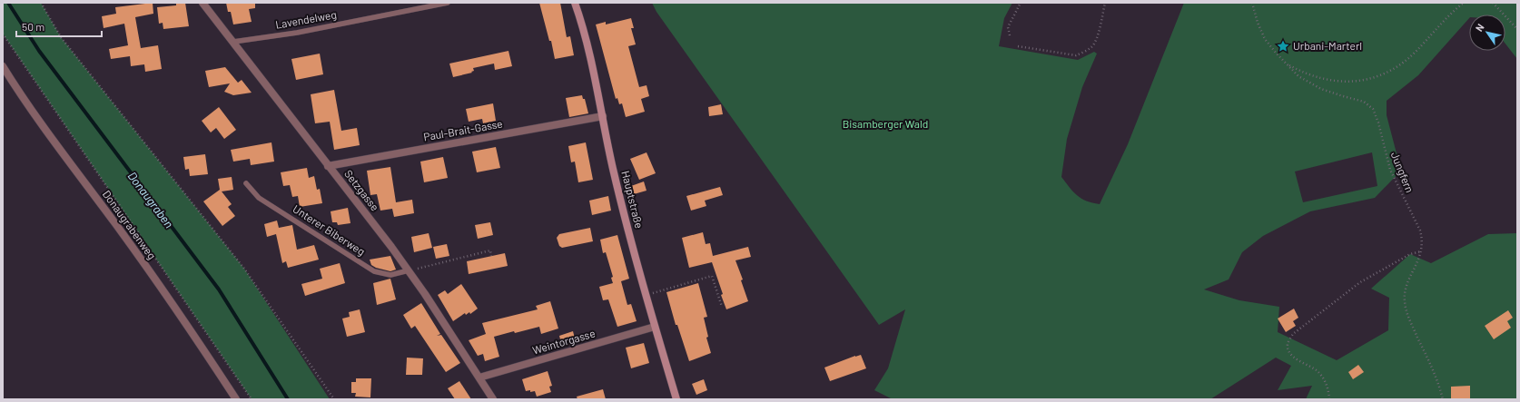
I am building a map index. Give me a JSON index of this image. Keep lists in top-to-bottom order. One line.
{"streets":{"main road":["Hauptstraße"],"street":["Paul-Brait-Gasse","Setzgasse","Donaugrabenweg","Weintorgasse"],"lane":["Lavendelweg","Unterer Biberweg"],"path":["Jungfern"]},"crossings":[["Lavendelweg","Setzgasse"],["Paul-Brait-Gasse","Setzgasse"],["Paul-Brait-Gasse","Hauptstraße"],["Setzgasse","Unterer Biberweg"],["Setzgasse","Weintorgasse"],["Hauptstraße","Weintorgasse"]],"water":["Donaugraben"],"parks":["Bisamberger Wald"],"places":{"place":["Urbani-Marterl"]},"scale_bar":"50 m","north":"top left"}
